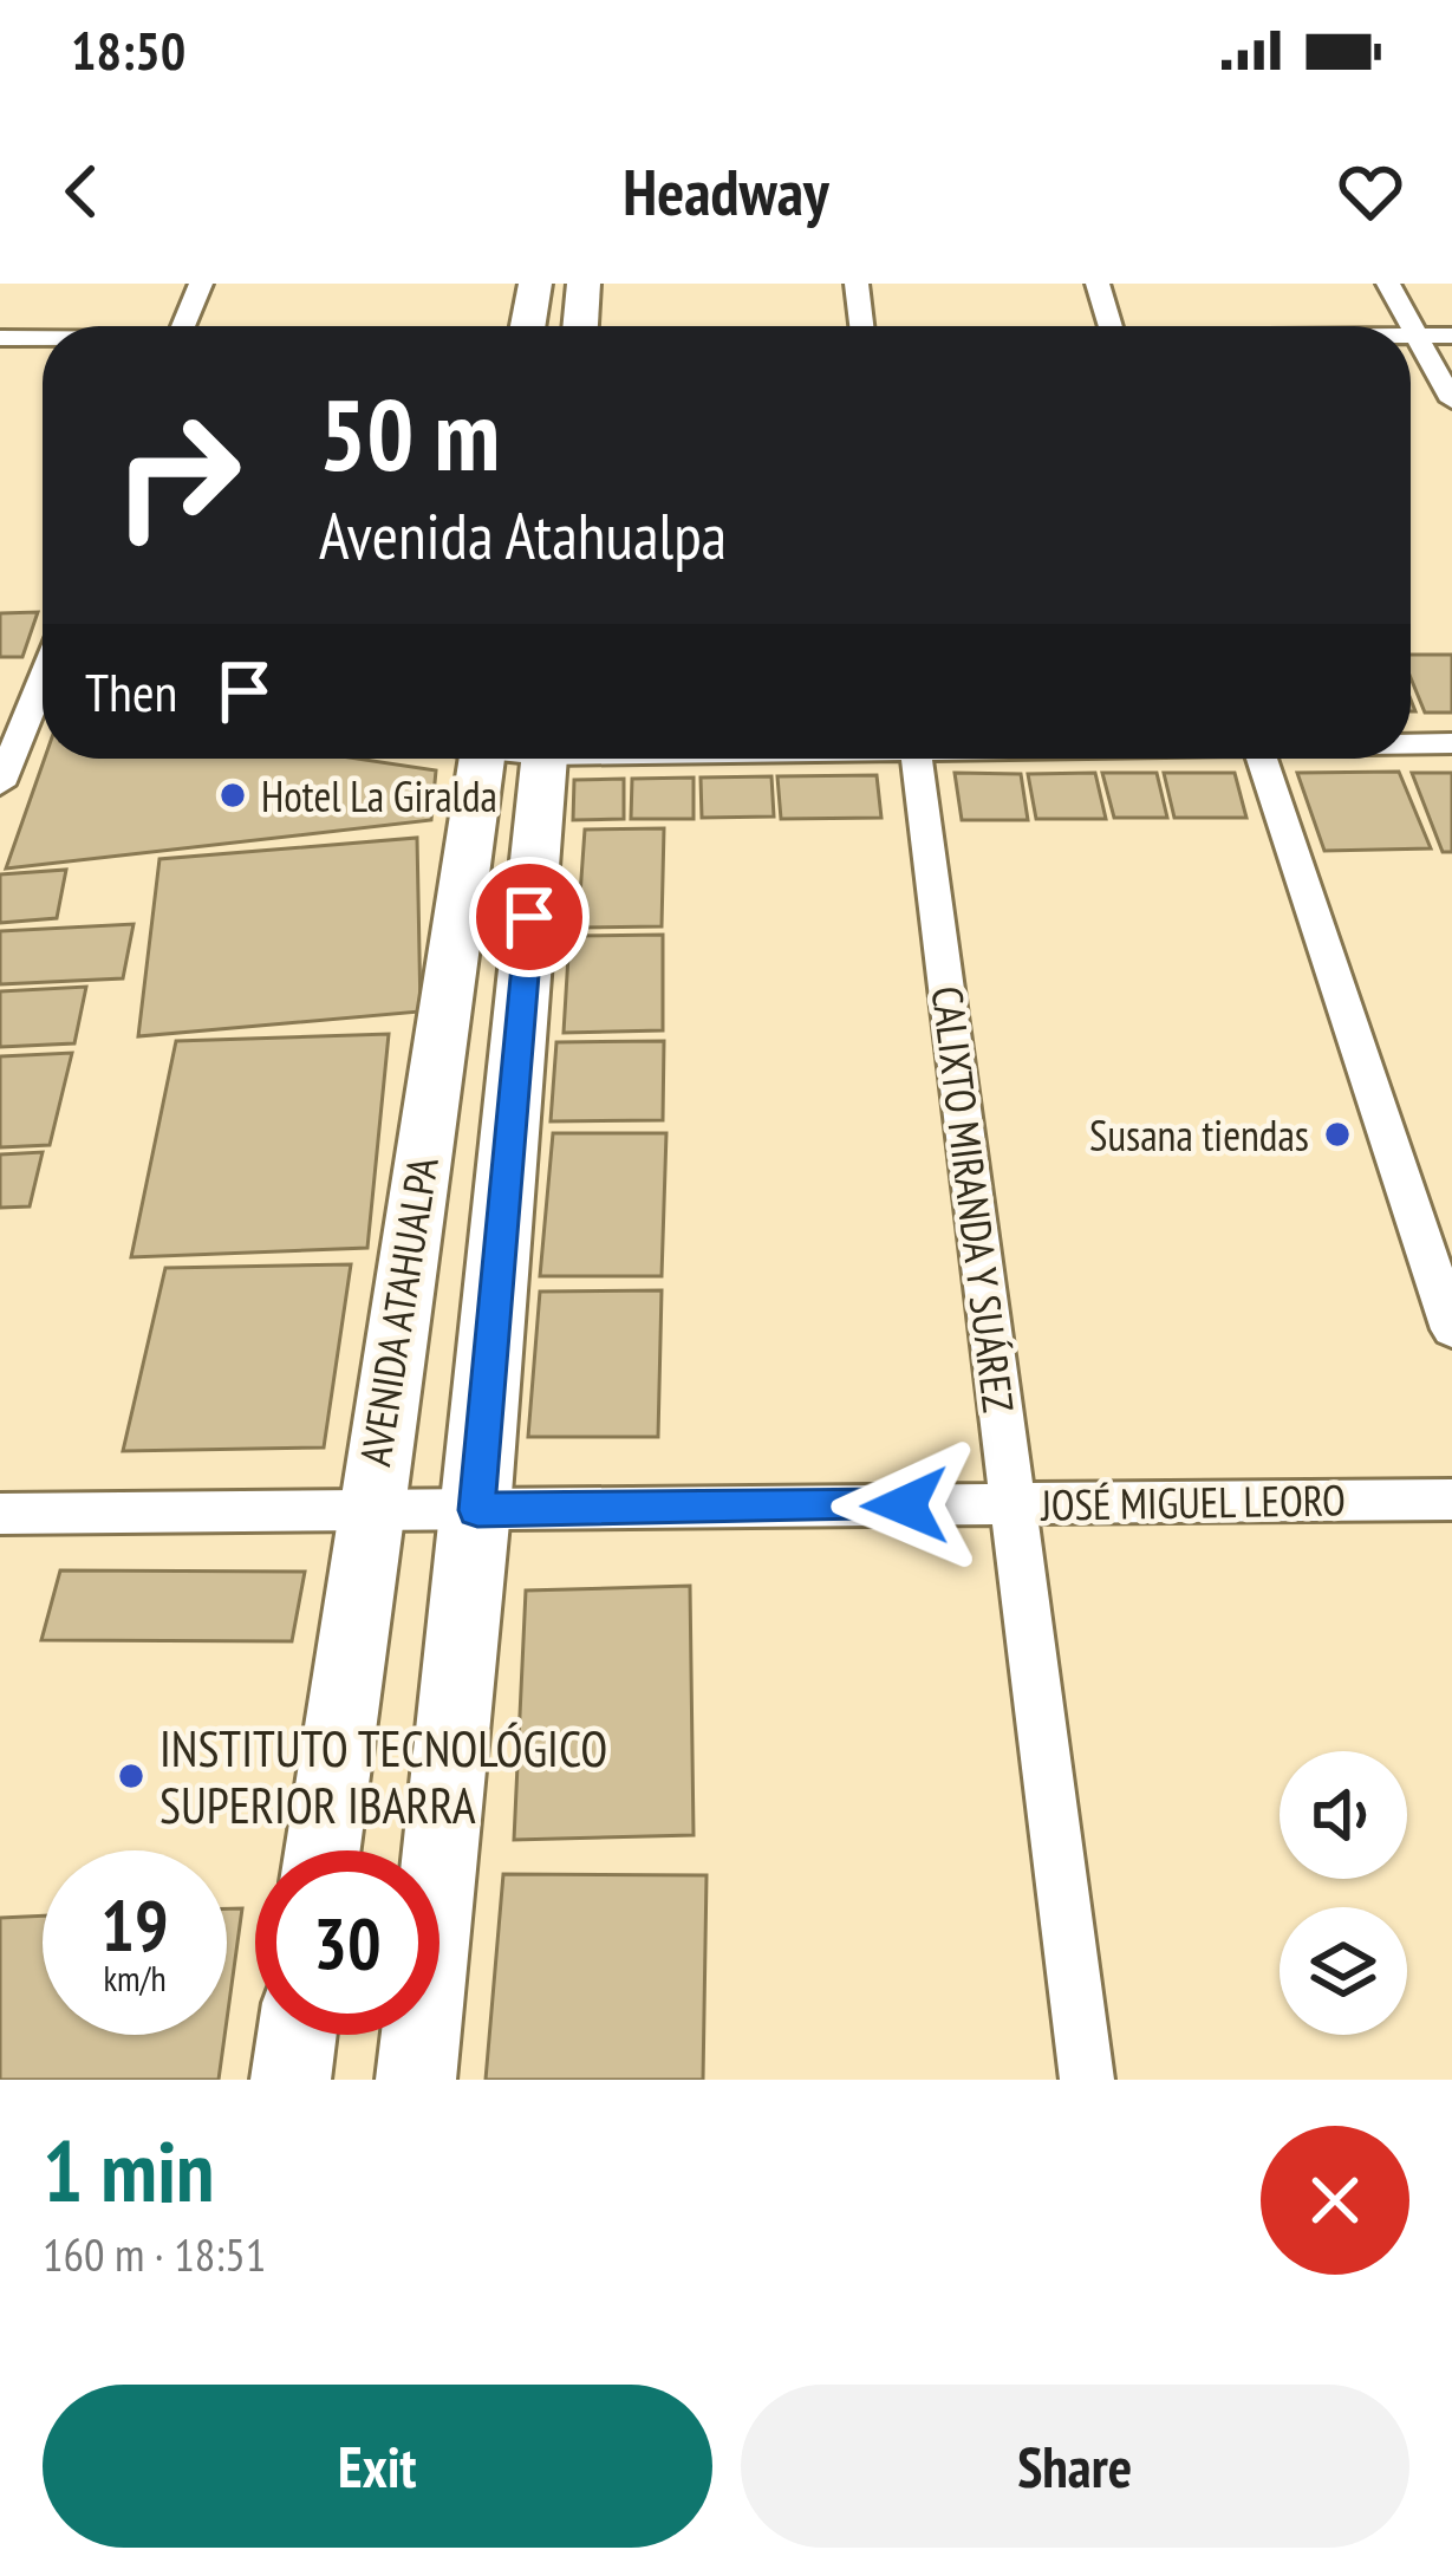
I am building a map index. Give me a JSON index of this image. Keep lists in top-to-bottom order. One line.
{"streets":{"main road":["AVENIDA ATAHUALPA"],"street":["CALIXTO MIRANDA Y SUÁREZ","JOSÉ MIGUEL LEORO"]},"crossings":[["CALIXTO MIRANDA Y SUÁREZ","JOSÉ MIGUEL LEORO"],["AVENIDA ATAHUALPA","JOSÉ MIGUEL LEORO"]],"places":["Hotel La Giralda","Susana tiendas","INSTITUTO TECNOLÓGICO SUPERIOR IBARRA"],"page":{"status":"18:50","header":"Headway","turn":["50 m","Avenida Atahualpa"],"then":"Then","speed":"19 km/h","limit":"30","heading":["1 min","160 m · 18:51"],"buttons":["Exit","Share"]}}
